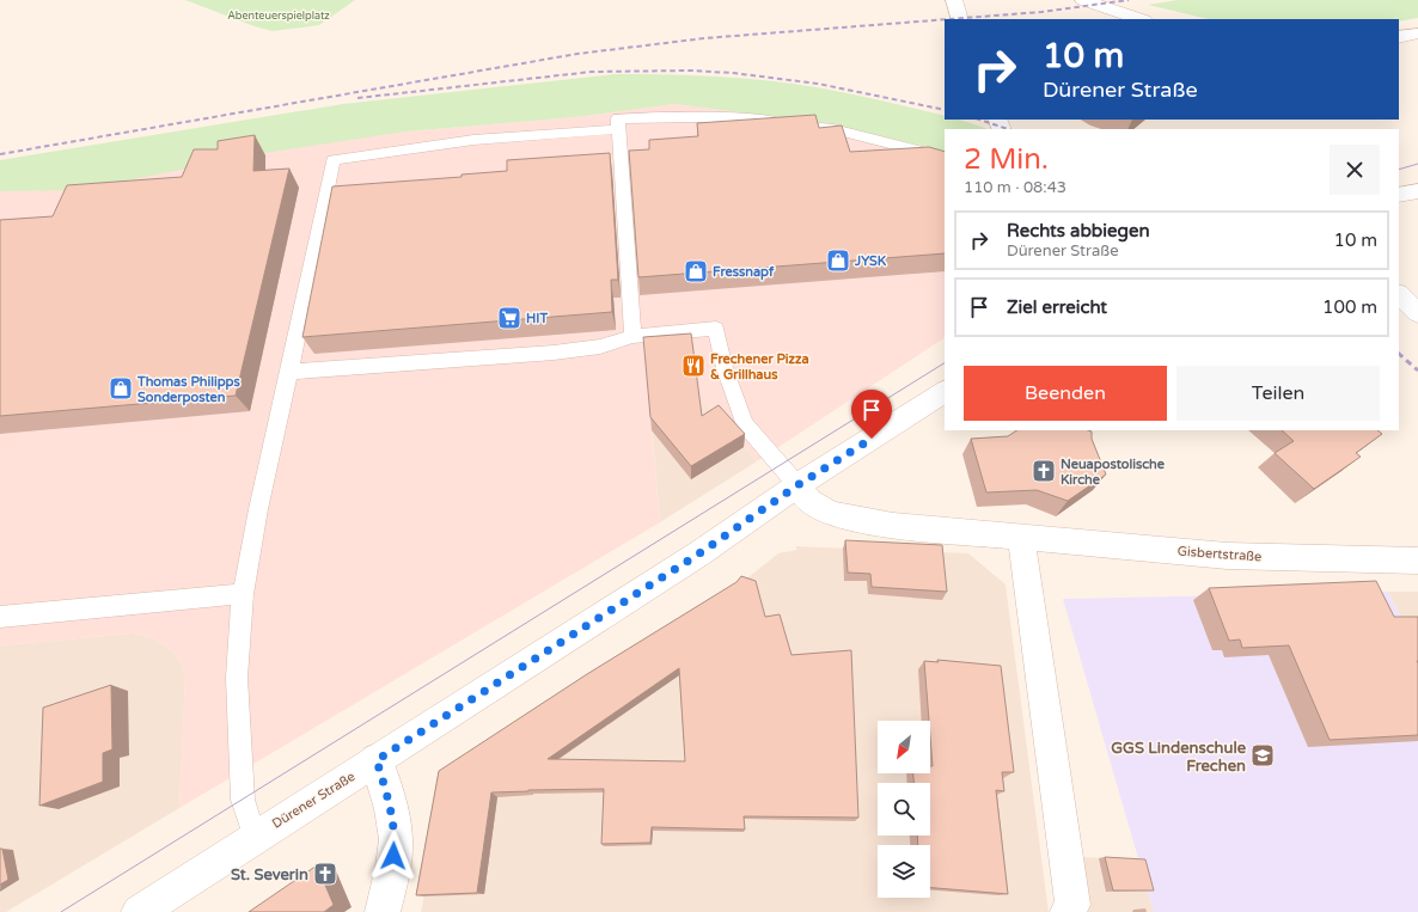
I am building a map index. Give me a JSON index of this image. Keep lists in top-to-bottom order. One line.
{"streets":{"street":["Gisbertstraße","Dürener Straße"]},"crossings":[["Gisbertstraße","Dürener Straße"]],"parks":["Abenteuerspielplatz"],"places":{"shop":["JYSK","Fressnapf","Thomas Philipps Sonderposten"],"supermarket":["HIT"],"restaurant":["Frechener Pizza & Grillhaus"],"church":["Neuapostolische Kirche","St. Severin"],"school or university":["GGS Lindenschule Frechen"]},"north":"bottom left","page":{"turn":["10 m","Dürener Straße"],"heading":["2 Min.","110 m · 08:43"],"list":[{"name":"Rechts abbiegen","note":"Dürener Straße","value":"10 m"},{"name":"Ziel erreicht","value":"100 m"}],"buttons":["Beenden","Teilen"]}}
